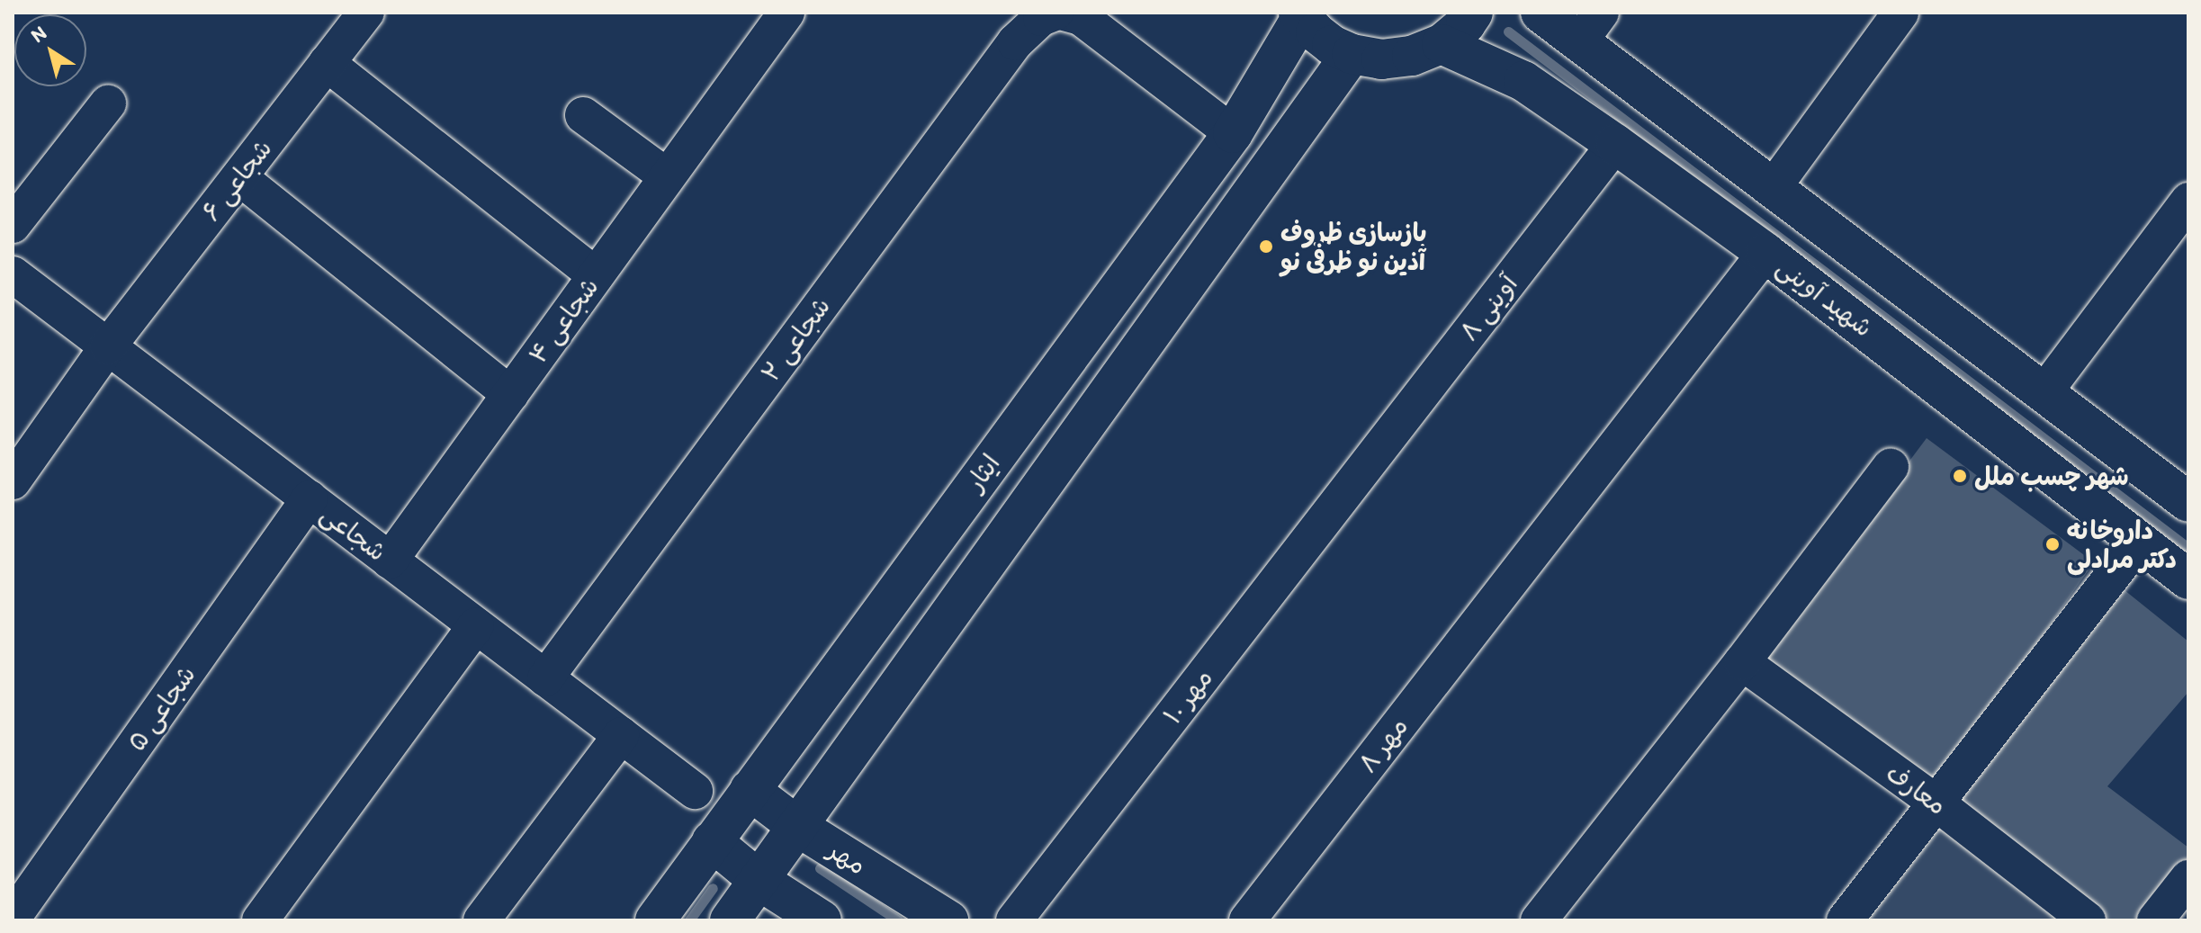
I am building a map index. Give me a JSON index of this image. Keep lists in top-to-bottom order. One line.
{"streets":{"street":["شجاعی ۶","شهید آوینی","۸ آوینی","شجاعی ۴","شجاعی ۲","ایثار","شجاعی","مهر ۱۰","شجاعی ۵","مهر ۸","معارف","مهر"]},"crossings":[["شجاعی ۶","شجاعی"],["شهید آوینی","۸ آوینی"],["شهید آوینی","مهر ۸"],["۸ آوینی","مهر ۱۰"],["شجاعی ۴","شجاعی"],["شجاعی ۲","شجاعی"],["ایثار","مهر"],["شجاعی","شجاعی ۵"]],"places":["بازسازی ظروف آذین نو ظرفی نو","شهر چسب ملل","داروخانه دکتر مرادلی"],"north":"top left"}
